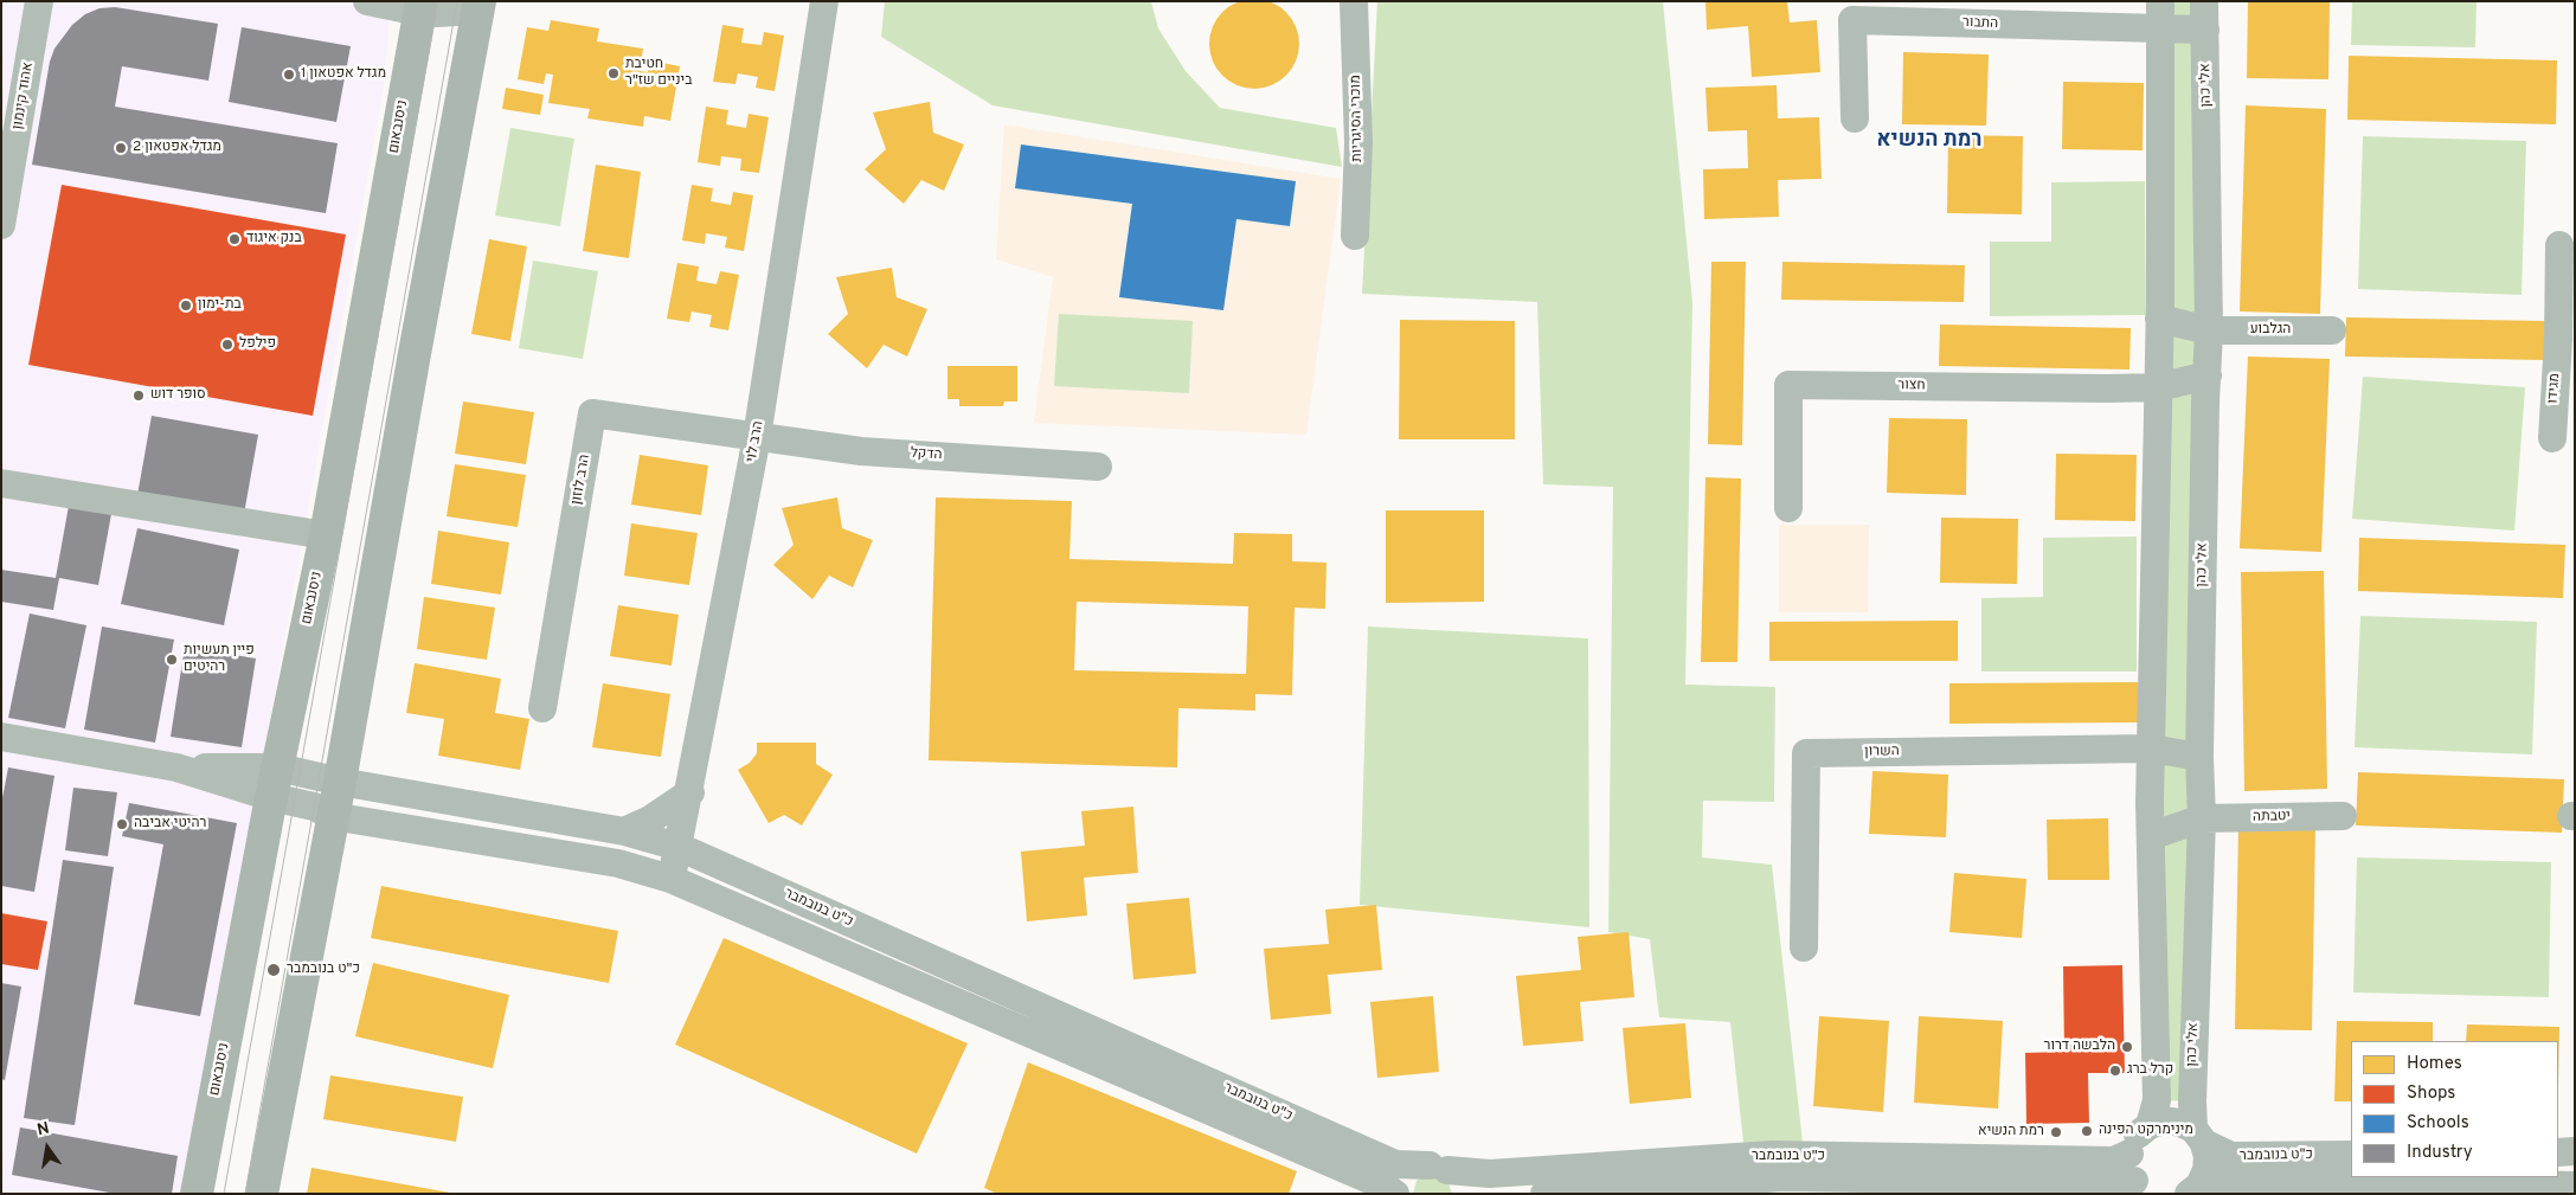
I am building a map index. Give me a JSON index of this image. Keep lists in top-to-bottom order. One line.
{"streets":{"main road":["ניסנבאום"],"street":["התבור","אלי כהן","אהוד קינמון","מוכרי הסיגריות","הגלבוע","חצור","מגידו","הרב לוי","הדקל","הרב לוזון","השרון","יטבתה","כ\"ט בנובמבר"]},"crossings":[["התבור","אלי כהן"],["אלי כהן","הגלבוע"],["אלי כהן","חצור"],["אלי כהן","השרון"],["אלי כהן","יטבתה"],["אלי כהן","כ\"ט בנובמבר"],["ניסנבאום","כ\"ט בנובמבר"],["הרב לוי","הדקל"],["הרב לוי","הרב לוזון"],["הרב לוי","כ\"ט בנובמבר"],["הדקל","הרב לוזון"]],"districts":["רמת הנשיא"],"places":["חטיבת ביניים שז\"ר","מגדל אפטאון 1","מגדל אפטאון 2","בנק איגוד","בת-ימון","פילפל","סופר דוש","פיין תעשיות רהיטים","רהיטי אביבה","כ\"ט בנובמבר","הלבשה דרור","קרל ברג","מינימרקט הפינה","רמת הנשיא"],"legend":["Homes","Shops","Schools","Industry"],"north":"top"}
